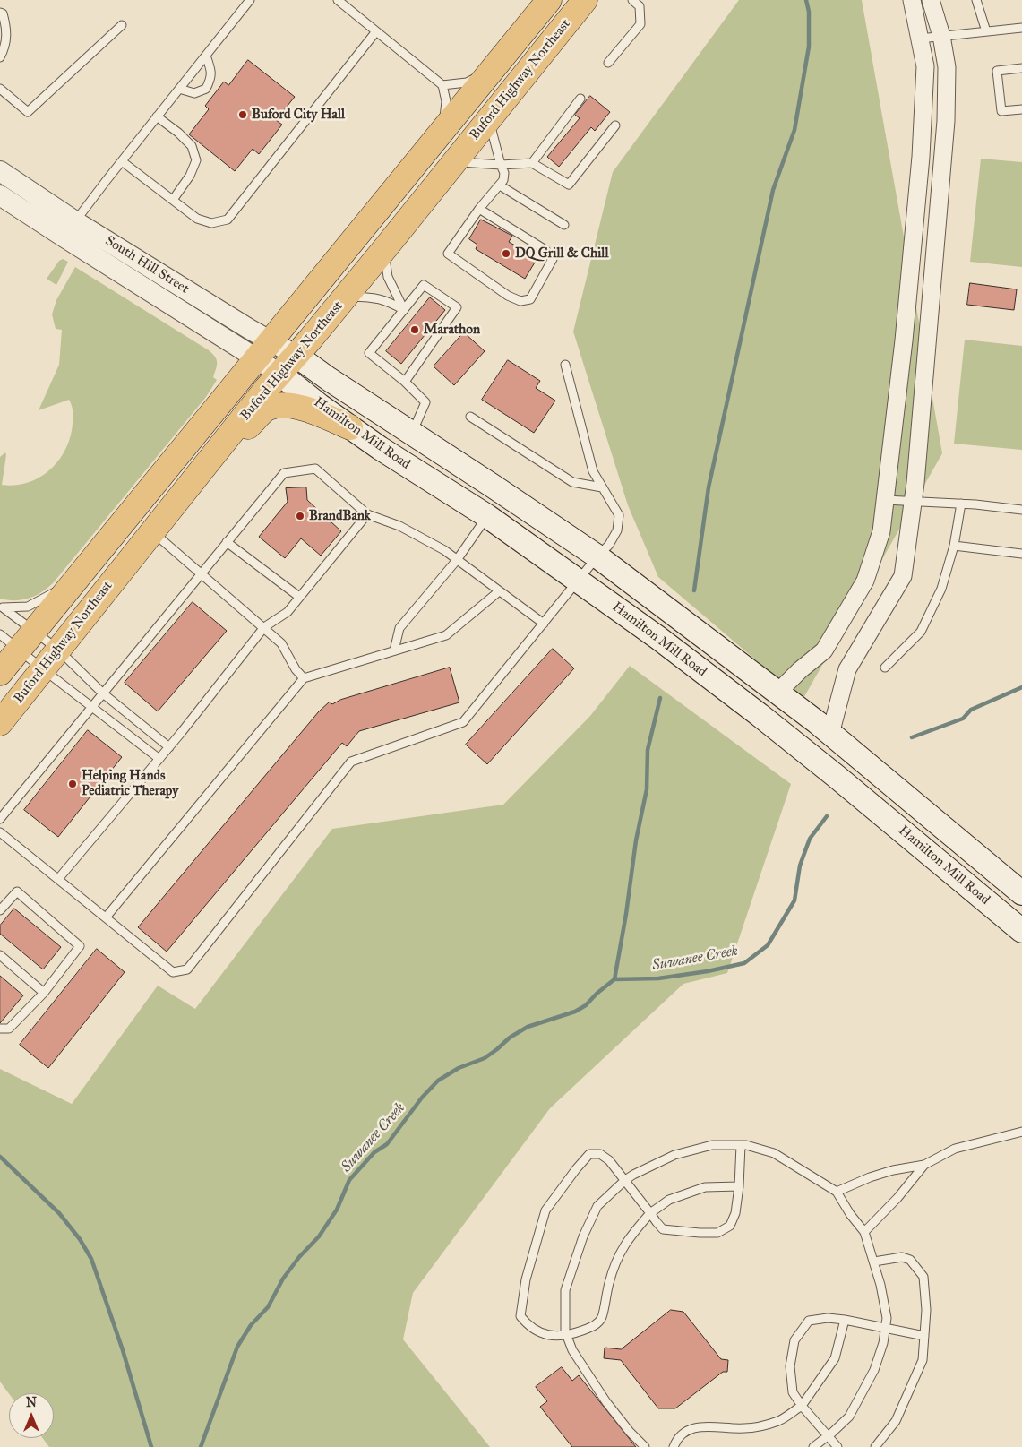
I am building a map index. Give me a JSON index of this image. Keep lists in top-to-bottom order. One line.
{"streets":{"main road":["Buford Highway Northeast","Hamilton Mill Road"],"street":["South Hill Street"]},"crossings":[["Buford Highway Northeast","South Hill Street"],["Buford Highway Northeast","Hamilton Mill Road"],["South Hill Street","Hamilton Mill Road"]],"water":["Suwanee Creek"],"places":["Buford City Hall","DQ Grill & Chill","Marathon","BrandBank","Helping Hands Pediatric Therapy"],"north":"top"}
